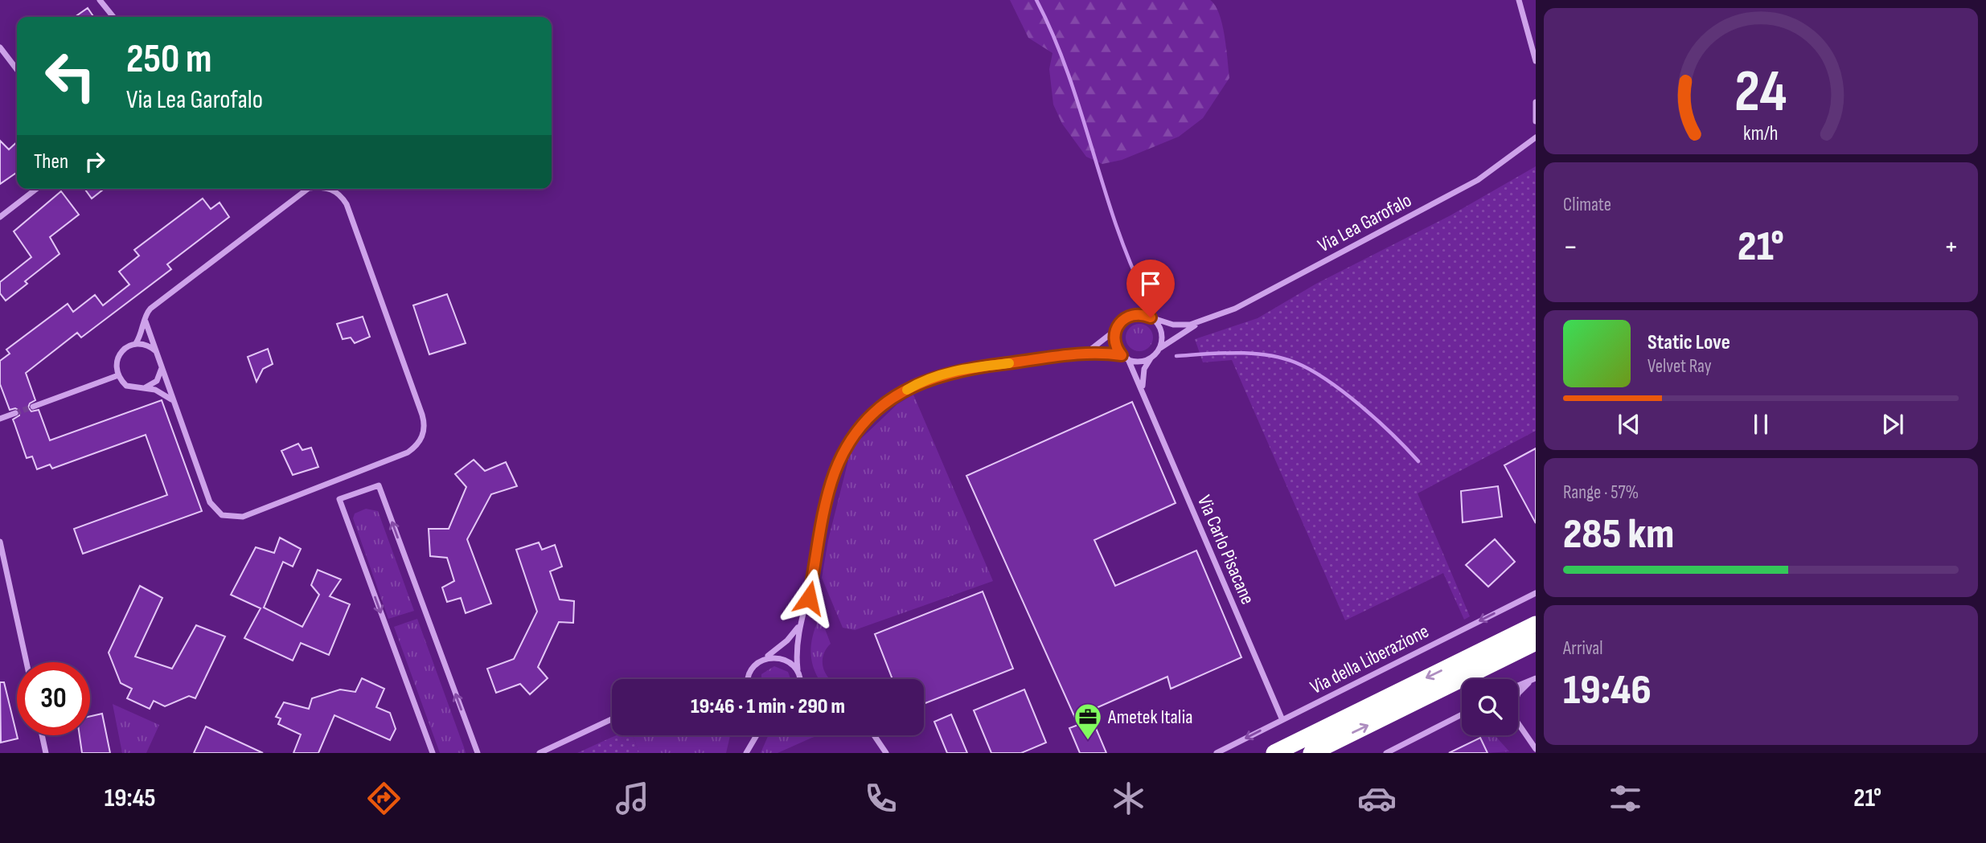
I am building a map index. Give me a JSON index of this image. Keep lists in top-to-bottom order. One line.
{"streets":{"street":["Via Lea Garofalo","Via Carlo Pisacane","Via della Liberazione"]},"crossings":[["Via Lea Garofalo","Via Carlo Pisacane"],["Via Carlo Pisacane","Via della Liberazione"]],"one_way":["Via della Liberazione"],"places":{"office":["Ametek Italia"]},"page":{"turn":["250 m","Via Lea Garofalo"],"then":"Then","tile":["Climate",["Range · 57%","285 km"],["Arrival","19:46"]],"heat":["−","21°","+"],"song":["Static Love","Velvet Ray"],"limit":"30","trip":"19:46 · 1 min · 290 m","tabs":["19:45","21°"],"gauge":["24","km/h"]}}
